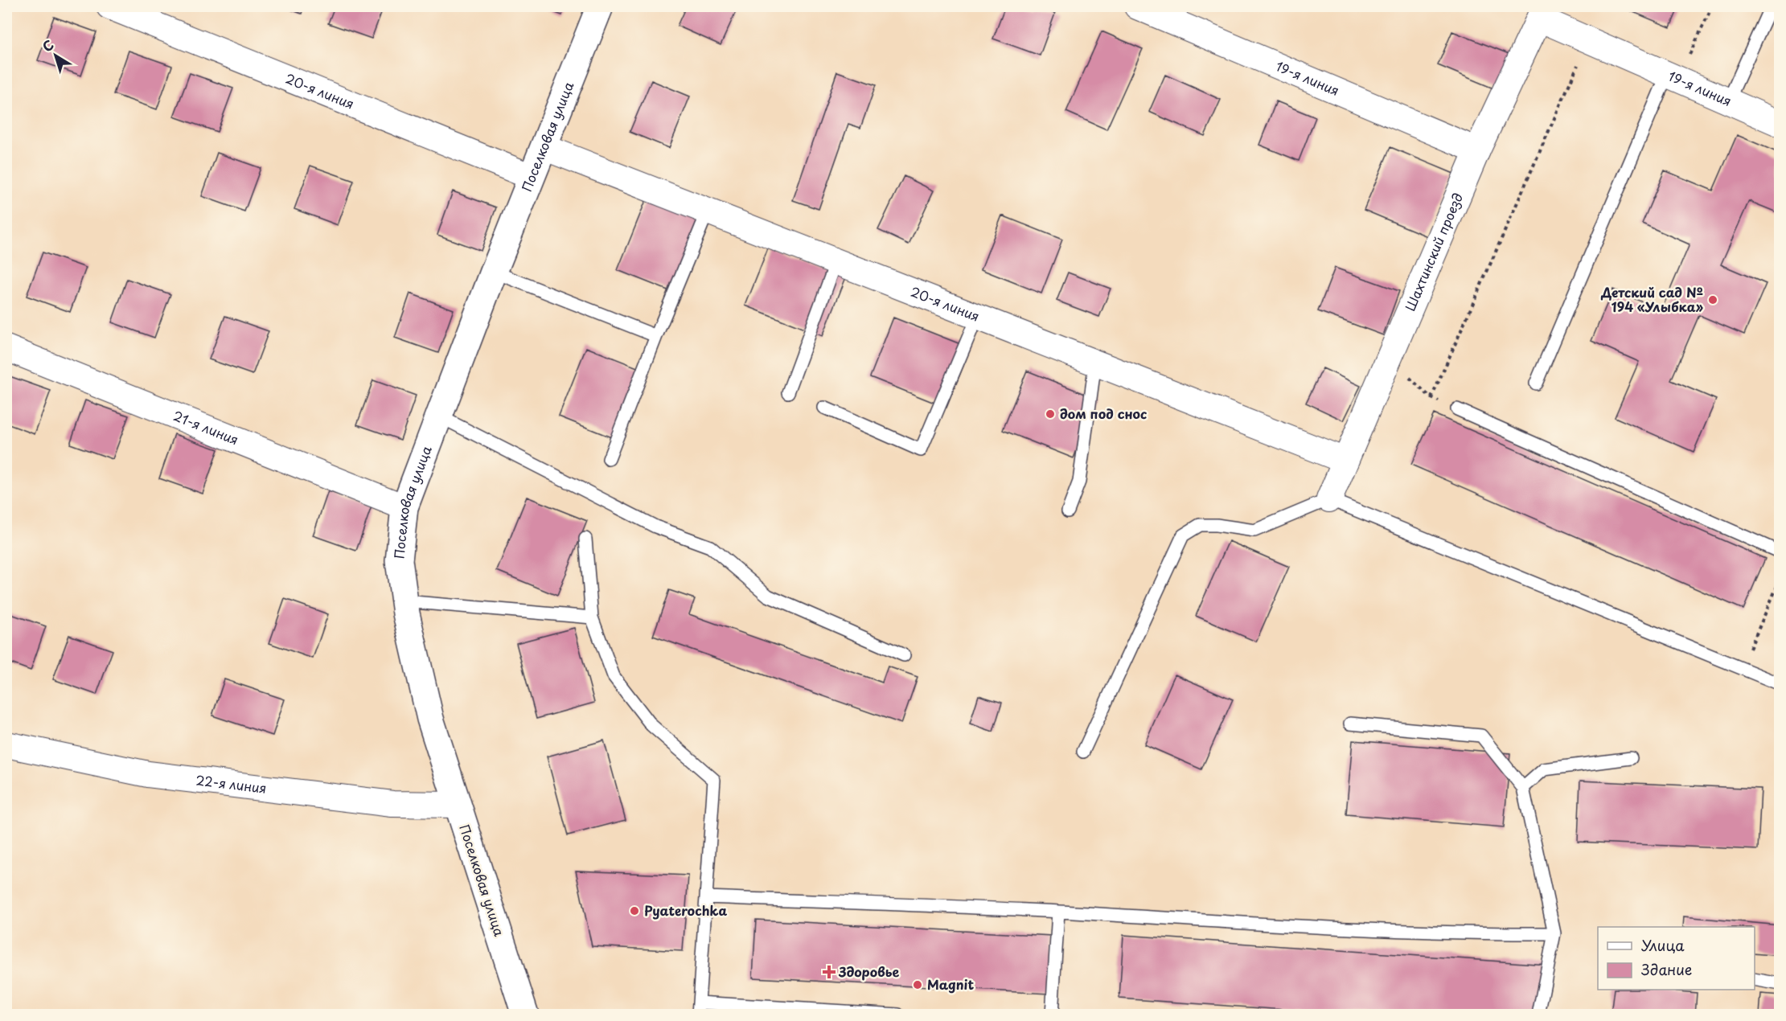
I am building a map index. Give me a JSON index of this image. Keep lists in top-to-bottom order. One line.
{"streets":{"street":["19-я линия","20-я линия","Поселковая улица","Шахтинский проезд","21-я линия","22-я линия"]},"crossings":[["19-я линия","Шахтинский проезд"],["20-я линия","Поселковая улица"],["20-я линия","Шахтинский проезд"],["Поселковая улица","21-я линия"],["Поселковая улица","22-я линия"]],"places":{"other":["Детский сад № 194 «Улыбка»","дом под снос","Pyaterochka","Magnit"],"health":["Здоровье"]},"legend":["Улица","Здание"],"north":"top left"}
